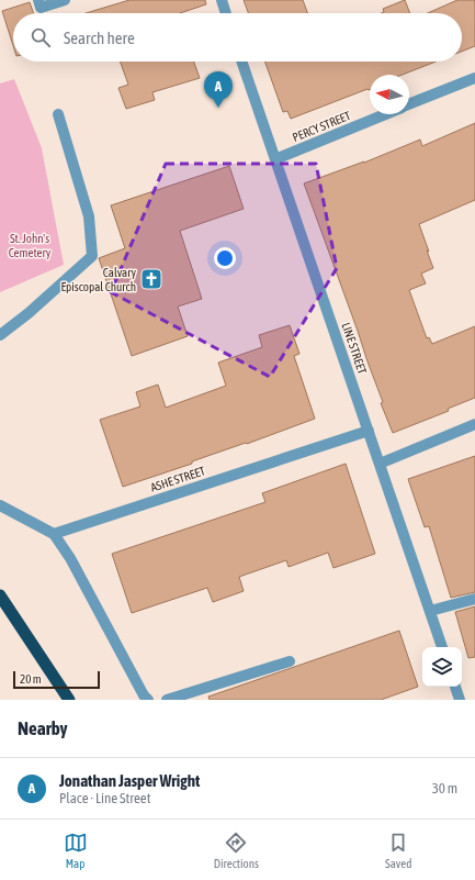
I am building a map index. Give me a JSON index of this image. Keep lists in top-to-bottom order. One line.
{"streets":{"street":["PERCY STREET","LINE STREET","ASHE STREET"]},"crossings":[["PERCY STREET","LINE STREET"],["LINE STREET","ASHE STREET"]],"parks":["St. John's Cemetery"],"places":{"church":["Calvary Episcopal Church"]},"scale_bar":"20 m","north":"left","page":{"search":"Search here","pins":"A","scale":"20 m","heading":"Nearby","list":[{"mark":"A","name":"Jonathan Jasper Wright","note":"Place · Line Street","value":"30 m"}],"nav":["Map","Directions","Saved"]}}
